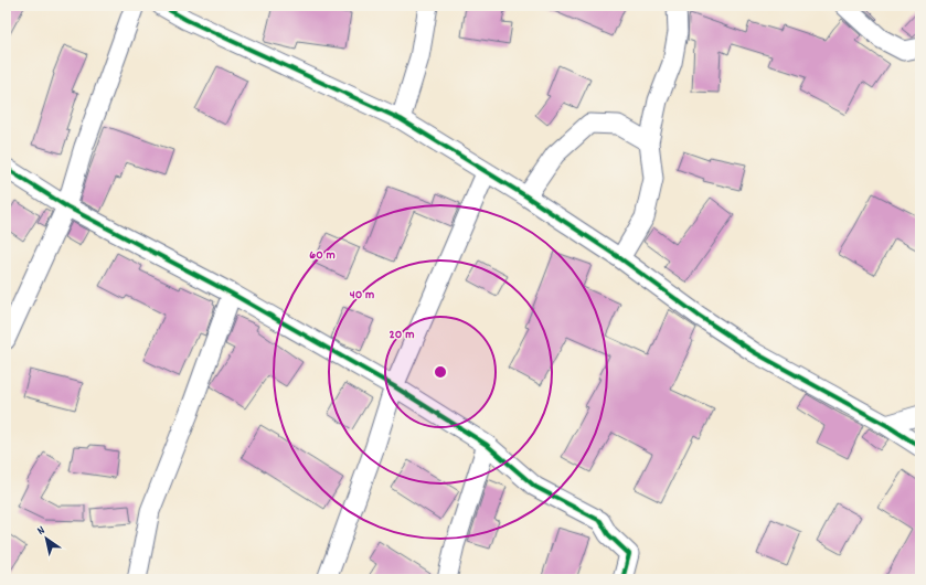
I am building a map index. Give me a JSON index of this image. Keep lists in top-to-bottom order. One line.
{"north":"top left","rings":["60 m","40 m","20 m"]}
